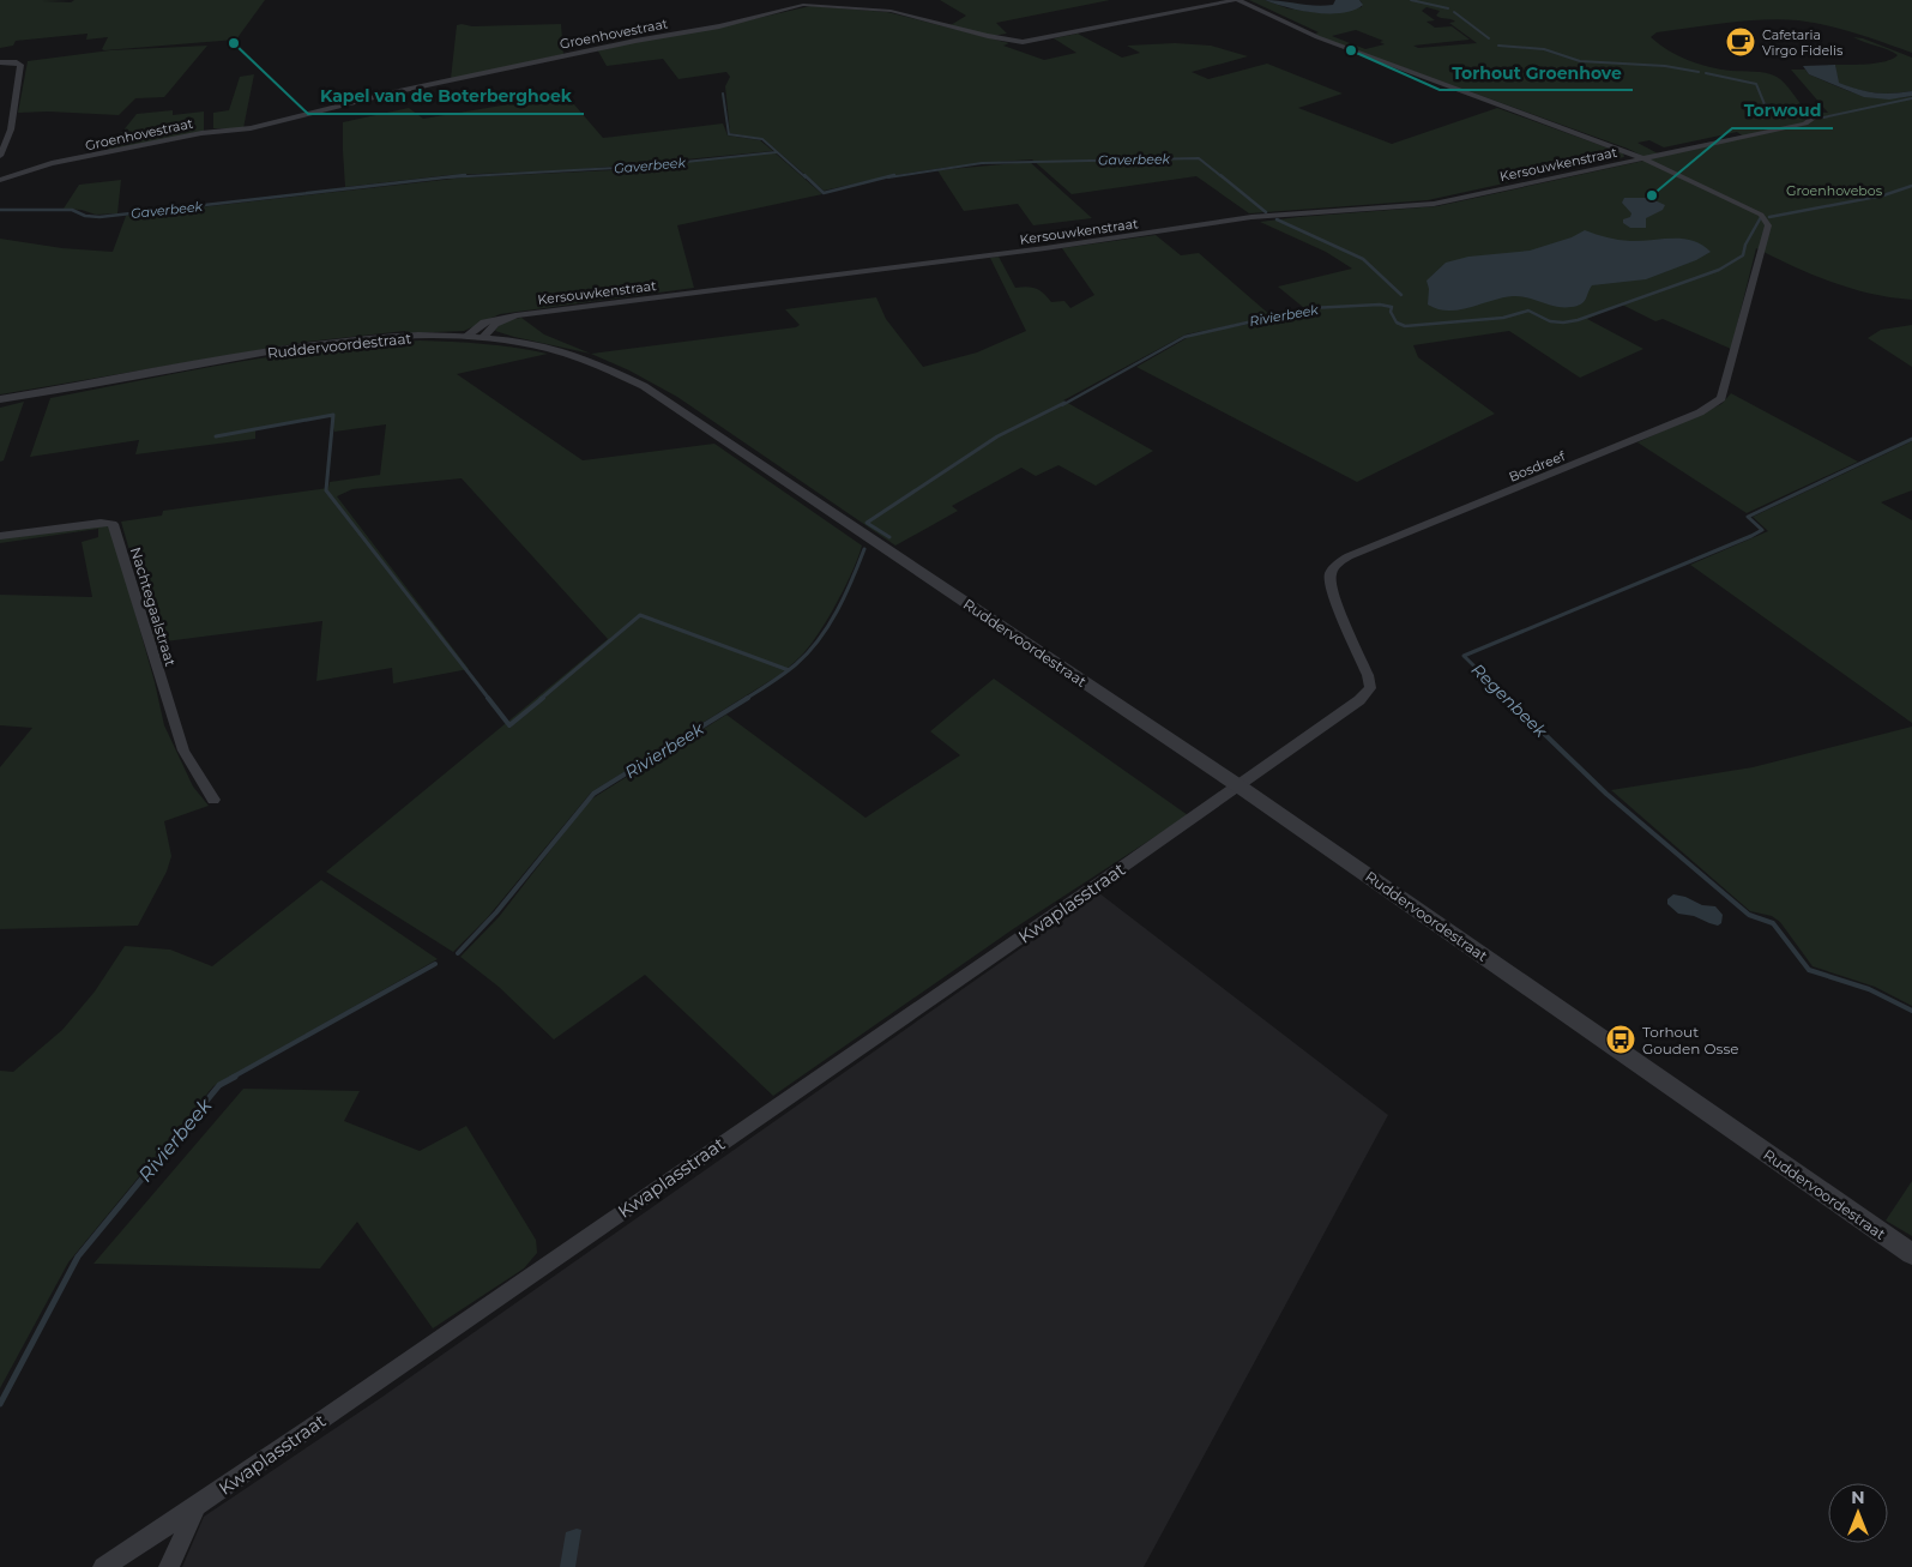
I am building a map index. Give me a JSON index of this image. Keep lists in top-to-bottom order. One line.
{"streets":{"street":["Groenhovestraat","Kersouwkenstraat","Ruddervoordestraat","Bosdreef","Nachtegaalstraat","Kwaplasstraat"]},"crossings":[["Groenhovestraat","Bosdreef"],["Kersouwkenstraat","Ruddervoordestraat"],["Kersouwkenstraat","Bosdreef"],["Ruddervoordestraat","Bosdreef"],["Ruddervoordestraat","Kwaplasstraat"],["Bosdreef","Kwaplasstraat"]],"water":["Gaverbeek","Rivierbeek","Regenbeek"],"parks":["Groenhovebos"],"places":{"cafe":["Cafetaria Virgo Fidelis"],"other":["Kapel van de Boterberghoek","Torhout Groenhove","Torwoud"],"bus stop":["Torhout Gouden Osse"]},"north":"top"}
